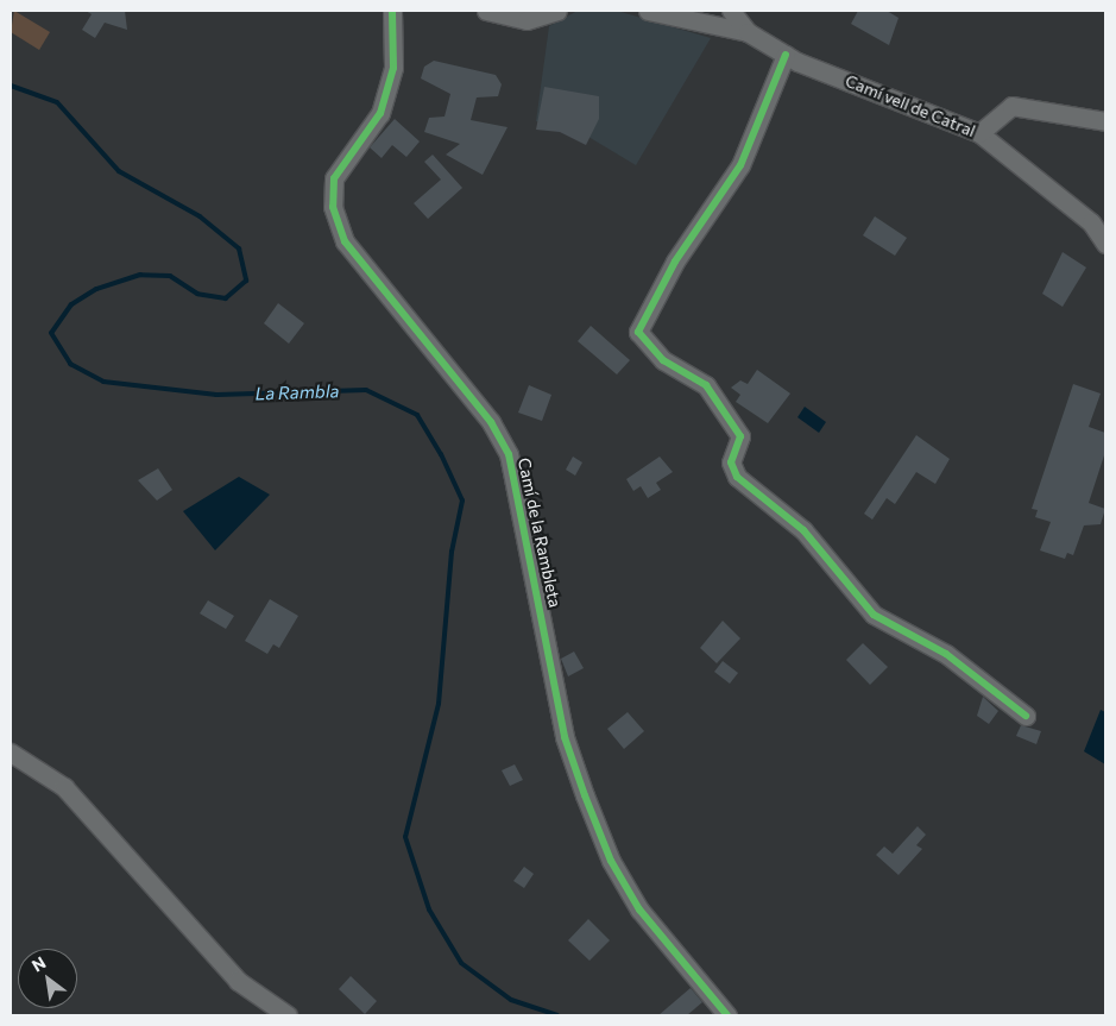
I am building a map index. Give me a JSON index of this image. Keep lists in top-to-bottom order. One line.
{"streets":{"street":["Camí vell de Catral","Camí de la Rambleta"]},"water":["La Rambla"],"north":"top left"}
